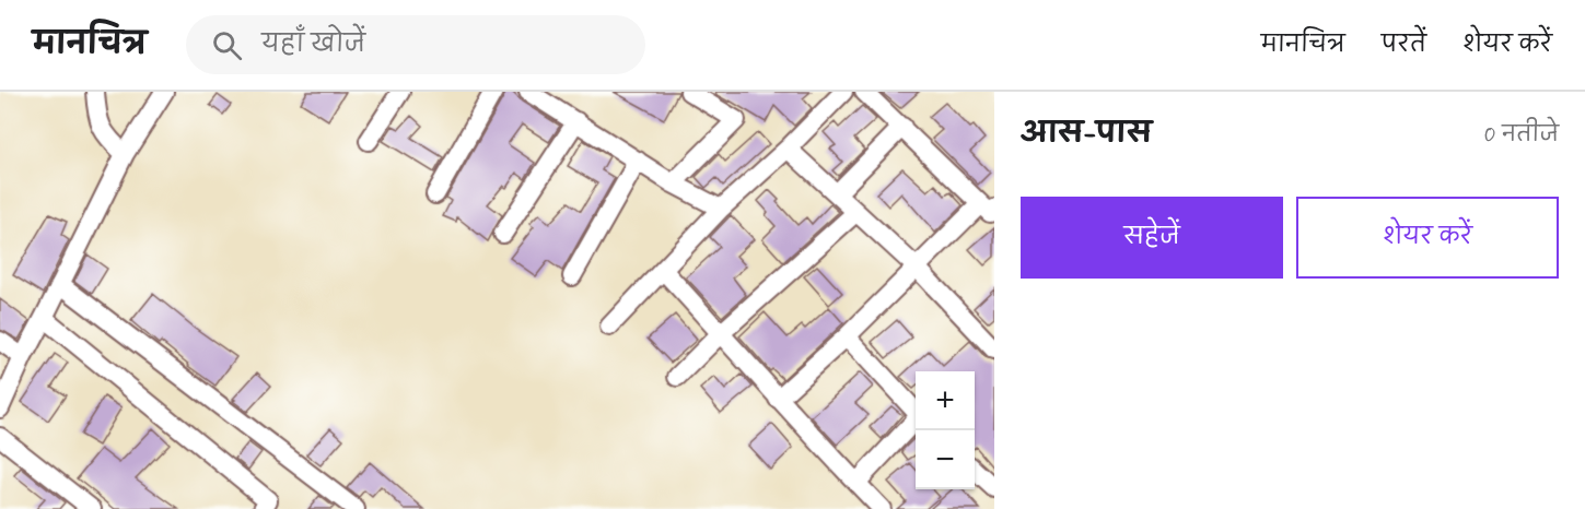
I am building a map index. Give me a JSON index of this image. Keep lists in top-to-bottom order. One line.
{"page":{"header":"मानचित्र","search":"यहाँ खोजें","nav":["मानचित्र","परतें","शेयर करें"],"heading":["आस-पास","0 नतीजे"],"buttons":["सहेजें","शेयर करें"],"map_buttons":["+","−"]}}
